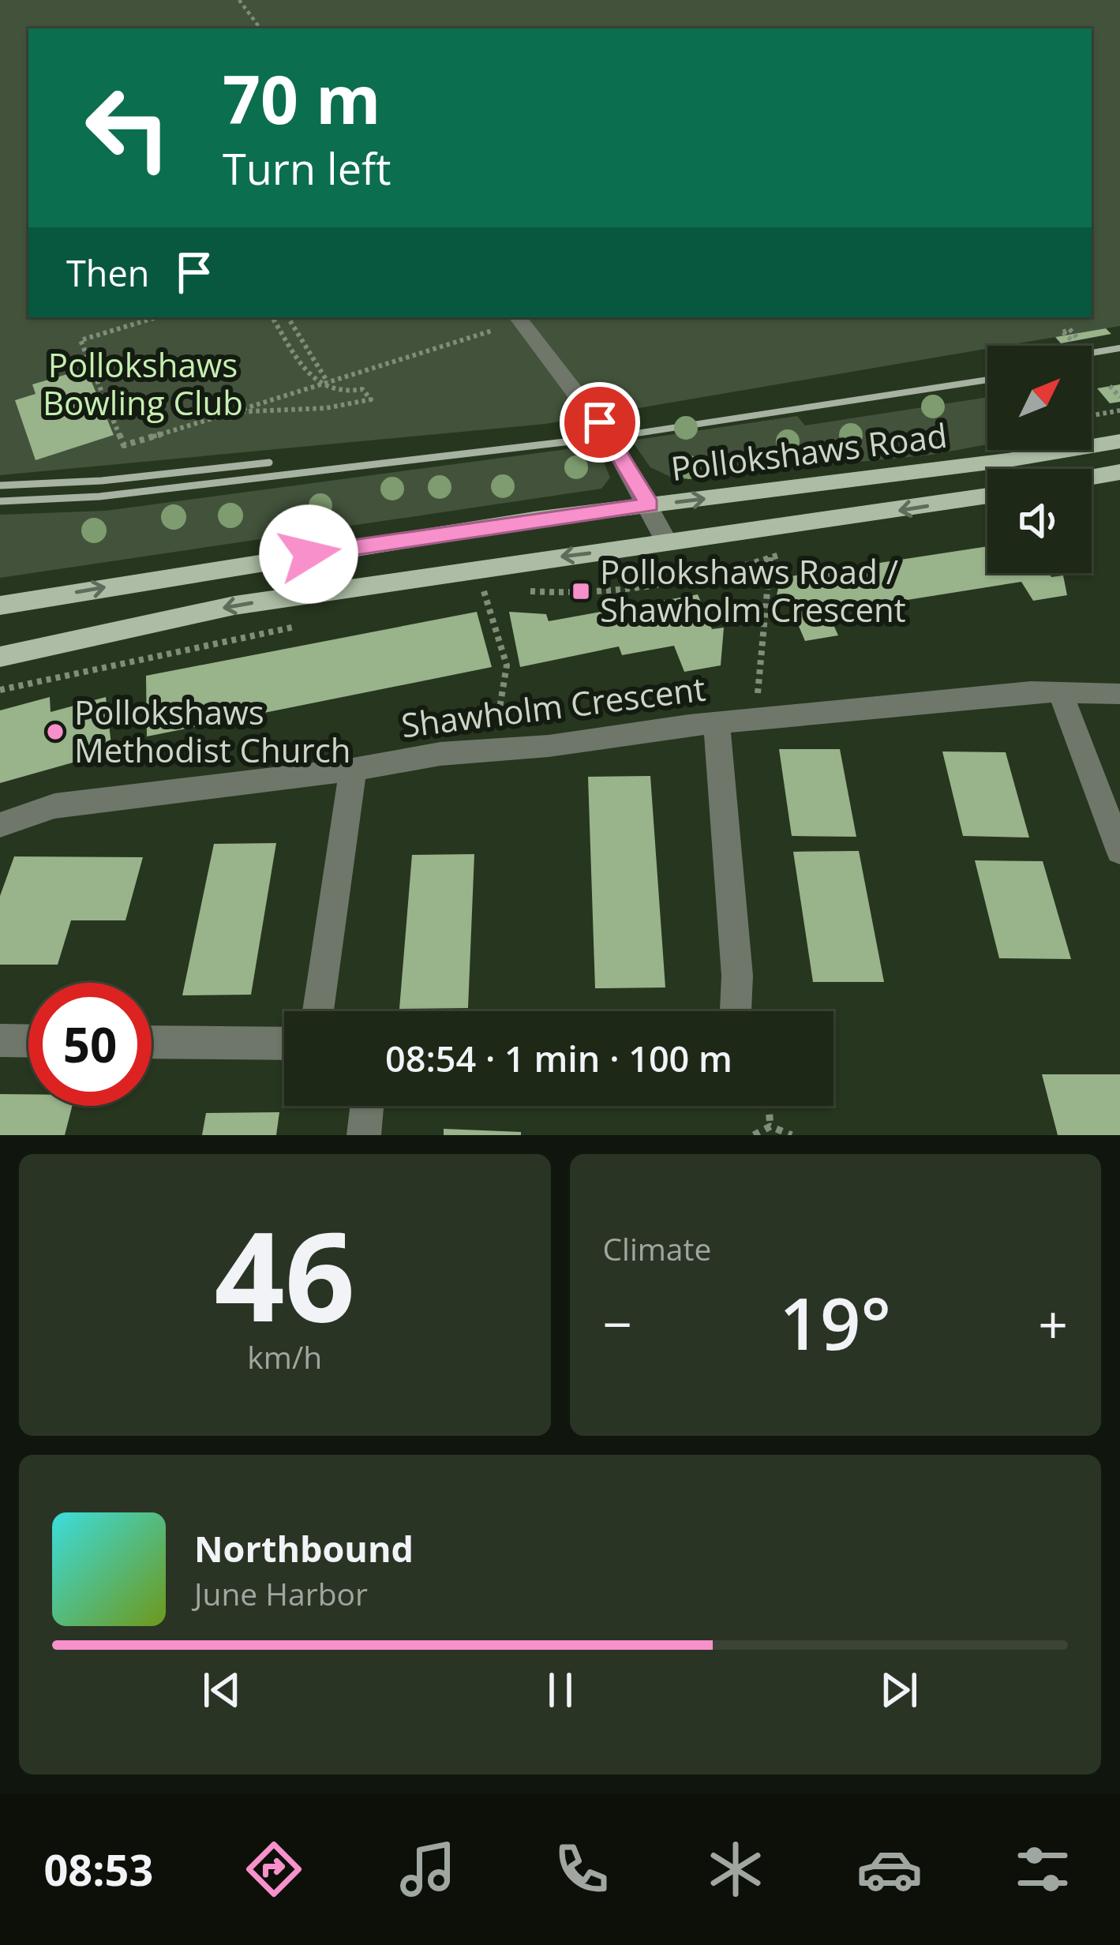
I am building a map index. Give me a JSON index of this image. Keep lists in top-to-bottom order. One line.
{"streets":{"main road":["Pollokshaws Road"],"street":["Shawholm Crescent"]},"parks":["Pollokshaws Bowling Club"],"places":{"transit":["Pollokshaws Road / Shawholm Crescent"],"other":["Pollokshaws Methodist Church"]},"north":"top right","page":{"turn":["70 m","Turn left"],"then":"Then","limit":"50","trip":"08:54 · 1 min · 100 m","tile":[["46","km/h"],"Climate"],"heat":["−","19°","+"],"song":["Northbound","June Harbor"],"tabs":"08:53"}}
